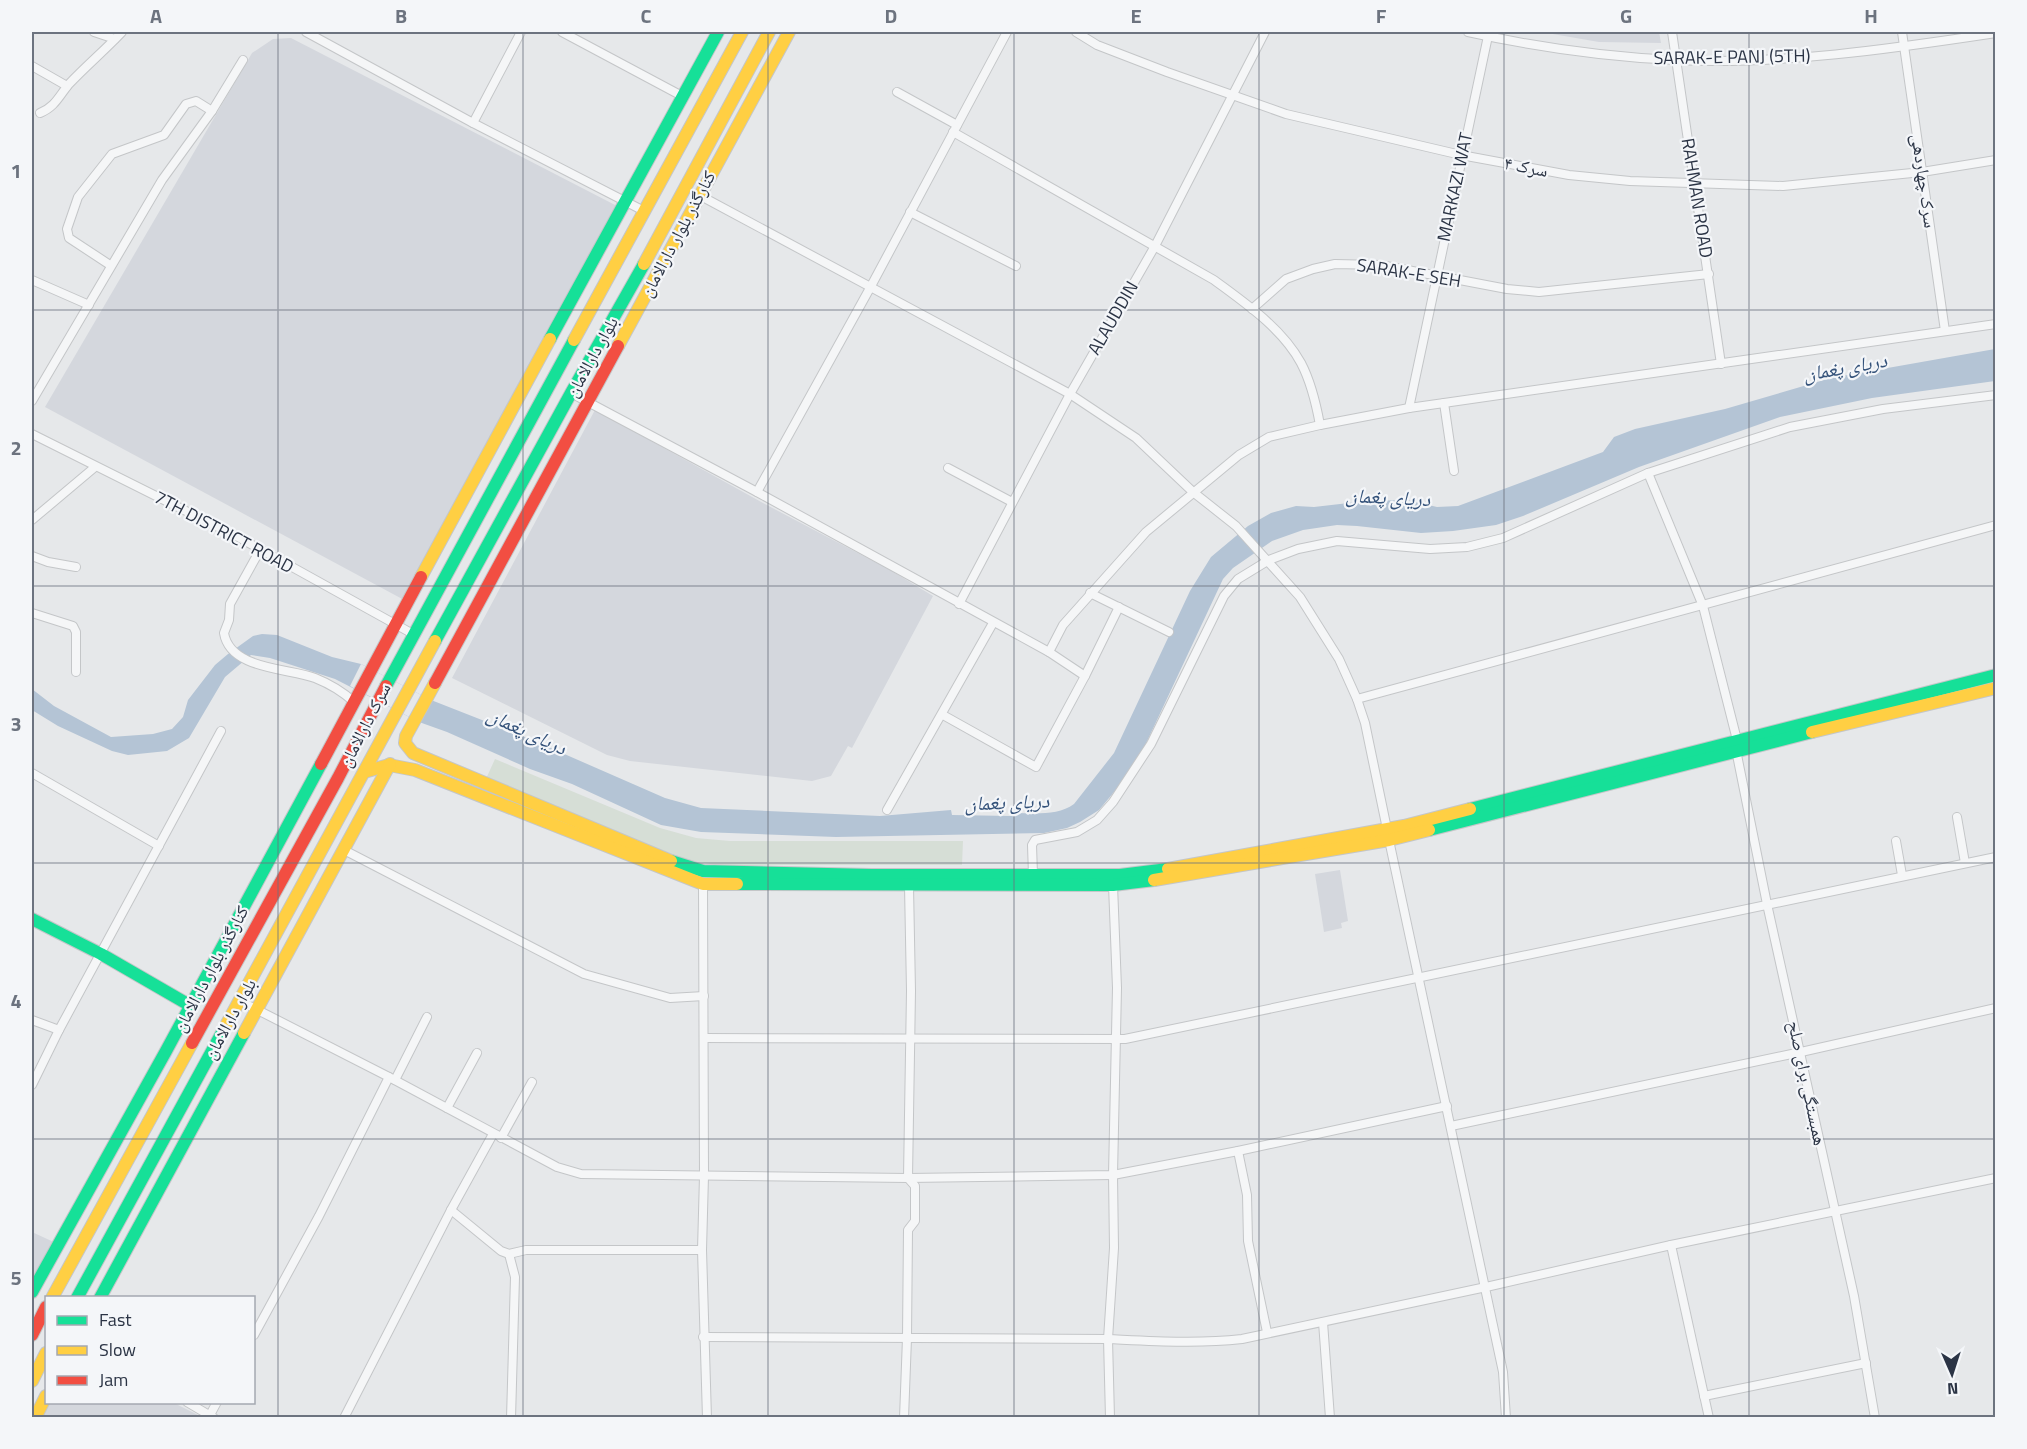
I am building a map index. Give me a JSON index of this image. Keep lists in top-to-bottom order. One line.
{"streets":{"main road":["کنارگذر بلوار دارالامان","بلوار دارالامان","سرک دارالامان"],"street":["SARAK-E PANJ (5TH)","سرک ۴","سرک چهاردهی","MARKAZI WAT","RAHMAN ROAD","SARAK-E SEH","ALAUDDIN","7TH DISTRICT ROAD","همبستگی برای صلح"]},"crossings":[["SARAK-E PANJ (5TH)","سرک چهاردهی"],["SARAK-E PANJ (5TH)","MARKAZI WAT"],["SARAK-E PANJ (5TH)","RAHMAN ROAD"],["سرک ۴","سرک چهاردهی"],["سرک ۴","MARKAZI WAT"],["سرک ۴","RAHMAN ROAD"],["سرک ۴","ALAUDDIN"],["MARKAZI WAT","SARAK-E SEH"],["RAHMAN ROAD","SARAK-E SEH"],["کنارگذر بلوار دارالامان","7TH DISTRICT ROAD"],["بلوار دارالامان","7TH DISTRICT ROAD"],["بلوار دارالامان","سرک دارالامان"]],"water":["دریای پغمان"],"legend":["Fast","Slow","Jam"],"north":"bottom","grid":{"columns":["A","B","C","D","E","F","G","H"],"rows":["1","2","3","4","5"]}}
